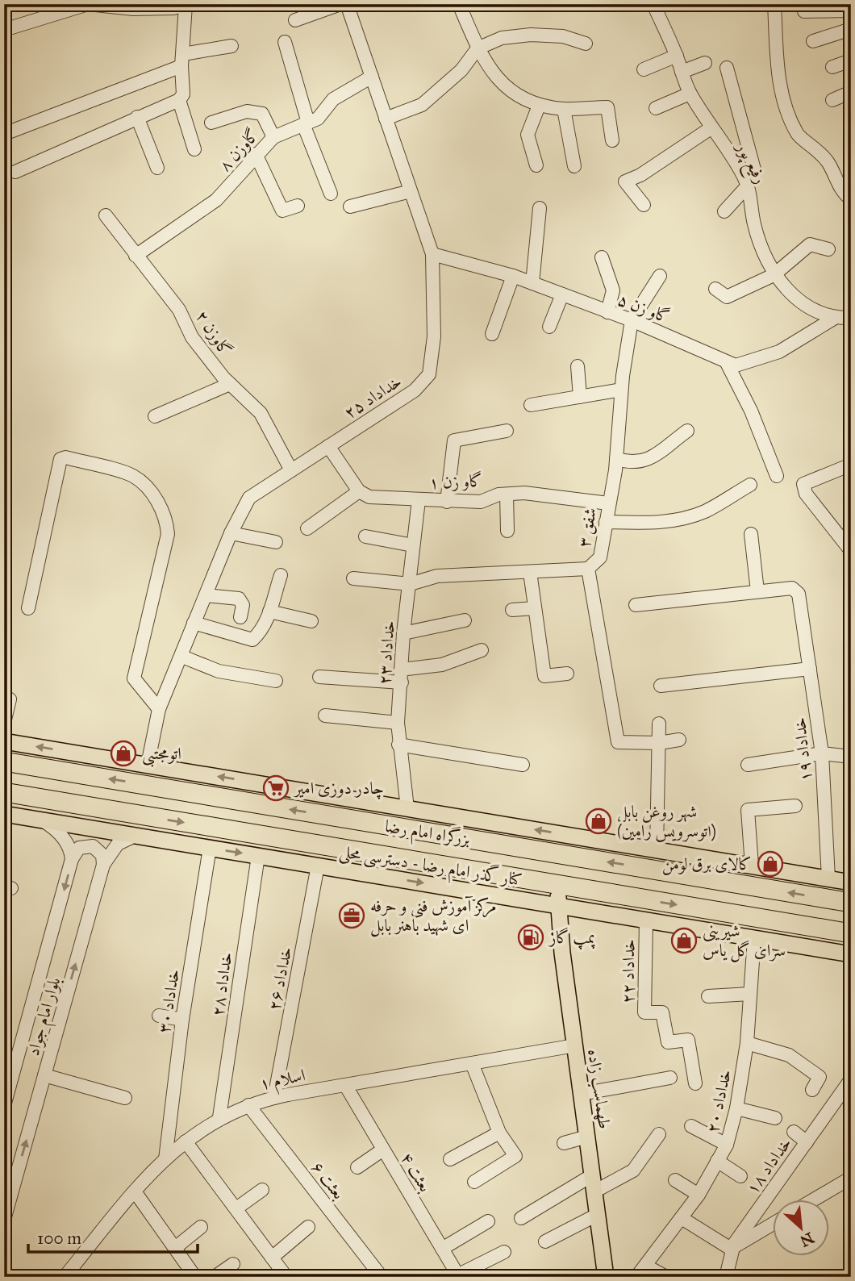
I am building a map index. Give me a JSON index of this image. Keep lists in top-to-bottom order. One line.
{"streets":{"highway":["بزرگراه امام رضا"],"main road":["کنار گذر امام رضا - دسترسی محلی","طهماسب زاده"],"street":["گاوزن ۸","رفیع پور","گاو زن ۵","گاوزن ۲","خداداد ۲۵","گاو زن ۱","شفق ۳","خداداد ۲۳","خداداد ۱۹","خداداد ۲۲","خداداد ۲۶","خداداد ۲۸","خداداد ۳۰","بلوار امام جواد","اسلام ۱","خداداد ۲۰","خداداد ۱۸","بعثت ۴","بعثت ۶"]},"crossings":[["گاوزن ۸","گاوزن ۲"],["گاوزن ۸","خداداد ۲۵"],["رفیع پور","گاو زن ۵"],["گاو زن ۵","خداداد ۲۵"],["گاو زن ۵","شفق ۳"],["گاوزن ۲","خداداد ۲۵"],["گاو زن ۱","شفق ۳"],["گاو زن ۱","خداداد ۲۳"],["بزرگراه امام رضا","طهماسب زاده"],["کنار گذر امام رضا - دسترسی محلی","خداداد ۲۲"],["کنار گذر امام رضا - دسترسی محلی","خداداد ۲۶"],["کنار گذر امام رضا - دسترسی محلی","خداداد ۲۸"],["کنار گذر امام رضا - دسترسی محلی","خداداد ۳۰"],["کنار گذر امام رضا - دسترسی محلی","بلوار امام جواد"],["کنار گذر امام رضا - دسترسی محلی","طهماسب زاده"],["کنار گذر امام رضا - دسترسی محلی","خداداد ۲۰"],["خداداد ۲۶","اسلام ۱"],["خداداد ۲۸","اسلام ۱"],["خداداد ۳۰","اسلام ۱"],["اسلام ۱","طهماسب زاده"],["اسلام ۱","بعثت ۴"],["اسلام ۱","بعثت ۶"]],"places":{"shop":["اتومجتبی","شهر روغن بابل (اتوسرویس رامین)","کالای برق لومن","شیرینی سرای گل یاس"],"supermarket":["چادر دوزی امیر"],"office":["مرکز آموزش فنی و حرفه ای شهید باهنر بابل"],"fuel station":["پمپ گاز"]},"scale_bar":"100 m","north":"bottom right"}
